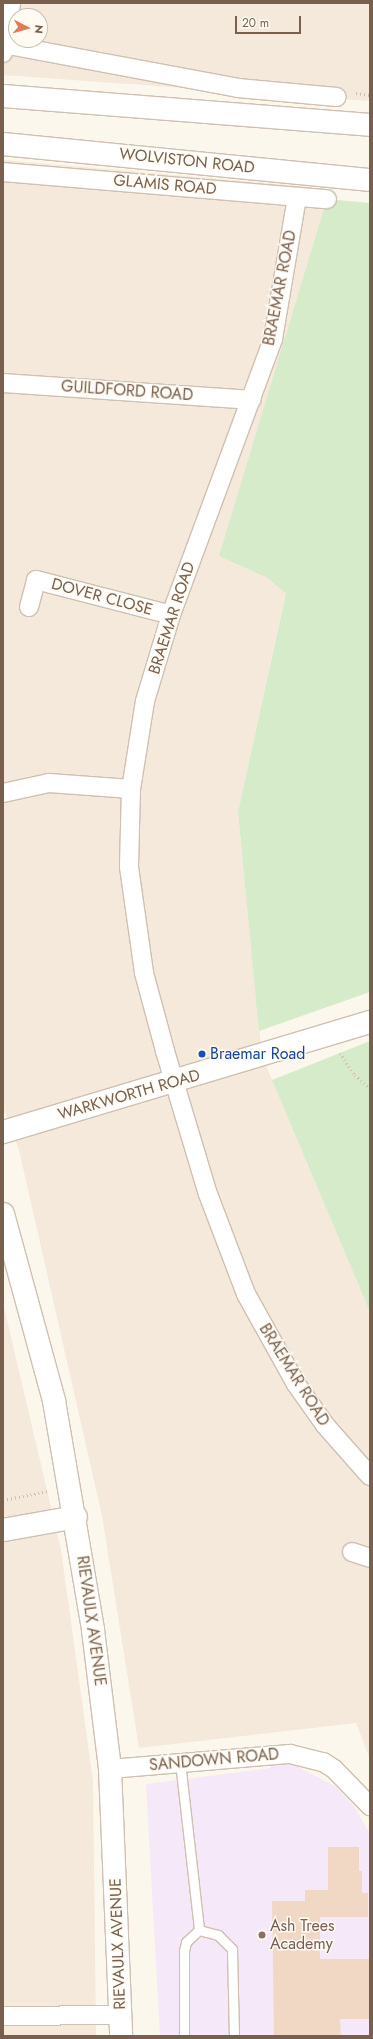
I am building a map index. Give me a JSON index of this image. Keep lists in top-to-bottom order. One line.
{"streets":{"street":["WOLVISTON ROAD","GLAMIS ROAD","BRAEMAR ROAD","GUILDFORD ROAD","DOVER CLOSE","WARKWORTH ROAD","RIEVAULX AVENUE","SANDOWN ROAD"]},"crossings":[["GLAMIS ROAD","BRAEMAR ROAD"],["BRAEMAR ROAD","GUILDFORD ROAD"],["BRAEMAR ROAD","DOVER CLOSE"],["BRAEMAR ROAD","WARKWORTH ROAD"],["RIEVAULX AVENUE","SANDOWN ROAD"]],"places":["Braemar Road","Ash Trees Academy"],"scale_bar":"20 m","north":"right"}
